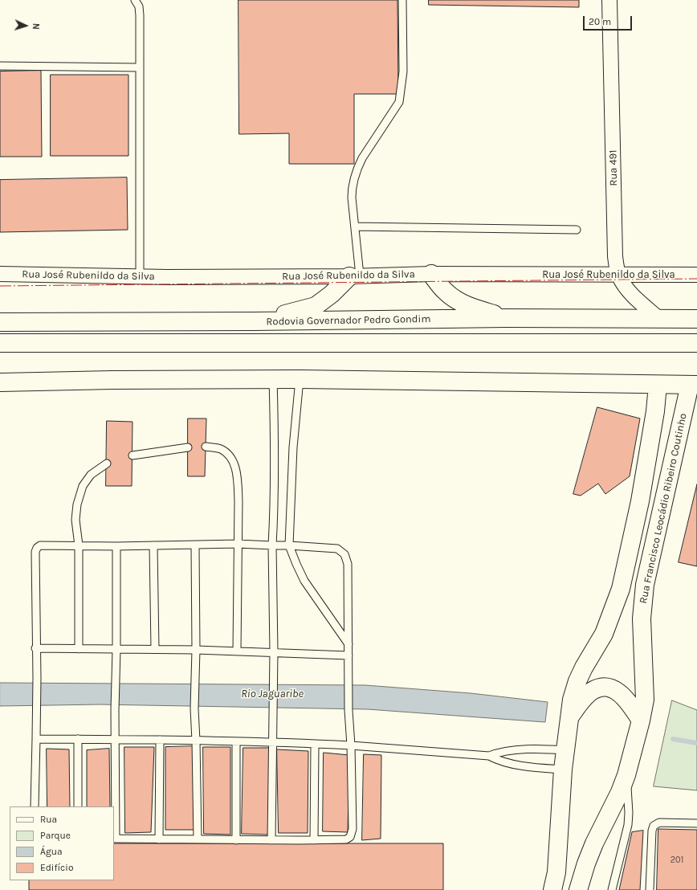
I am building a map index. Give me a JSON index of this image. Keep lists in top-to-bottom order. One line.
{"streets":{"main road":["Rodovia Governador Pedro Gondim","Rua Francisco Leocádio Ribeiro Coutinho"],"street":["Rua 491","Rua José Rubenildo da Silva"]},"crossings":[["Rua 491","Rua José Rubenildo da Silva"],["Rua 491","Rodovia Governador Pedro Gondim"]],"water":["Rio Jaguaribe"],"house_numbers":["201"],"legend":["Rua","Parque","Água","Edifício"],"scale_bar":"20 m","north":"right"}
